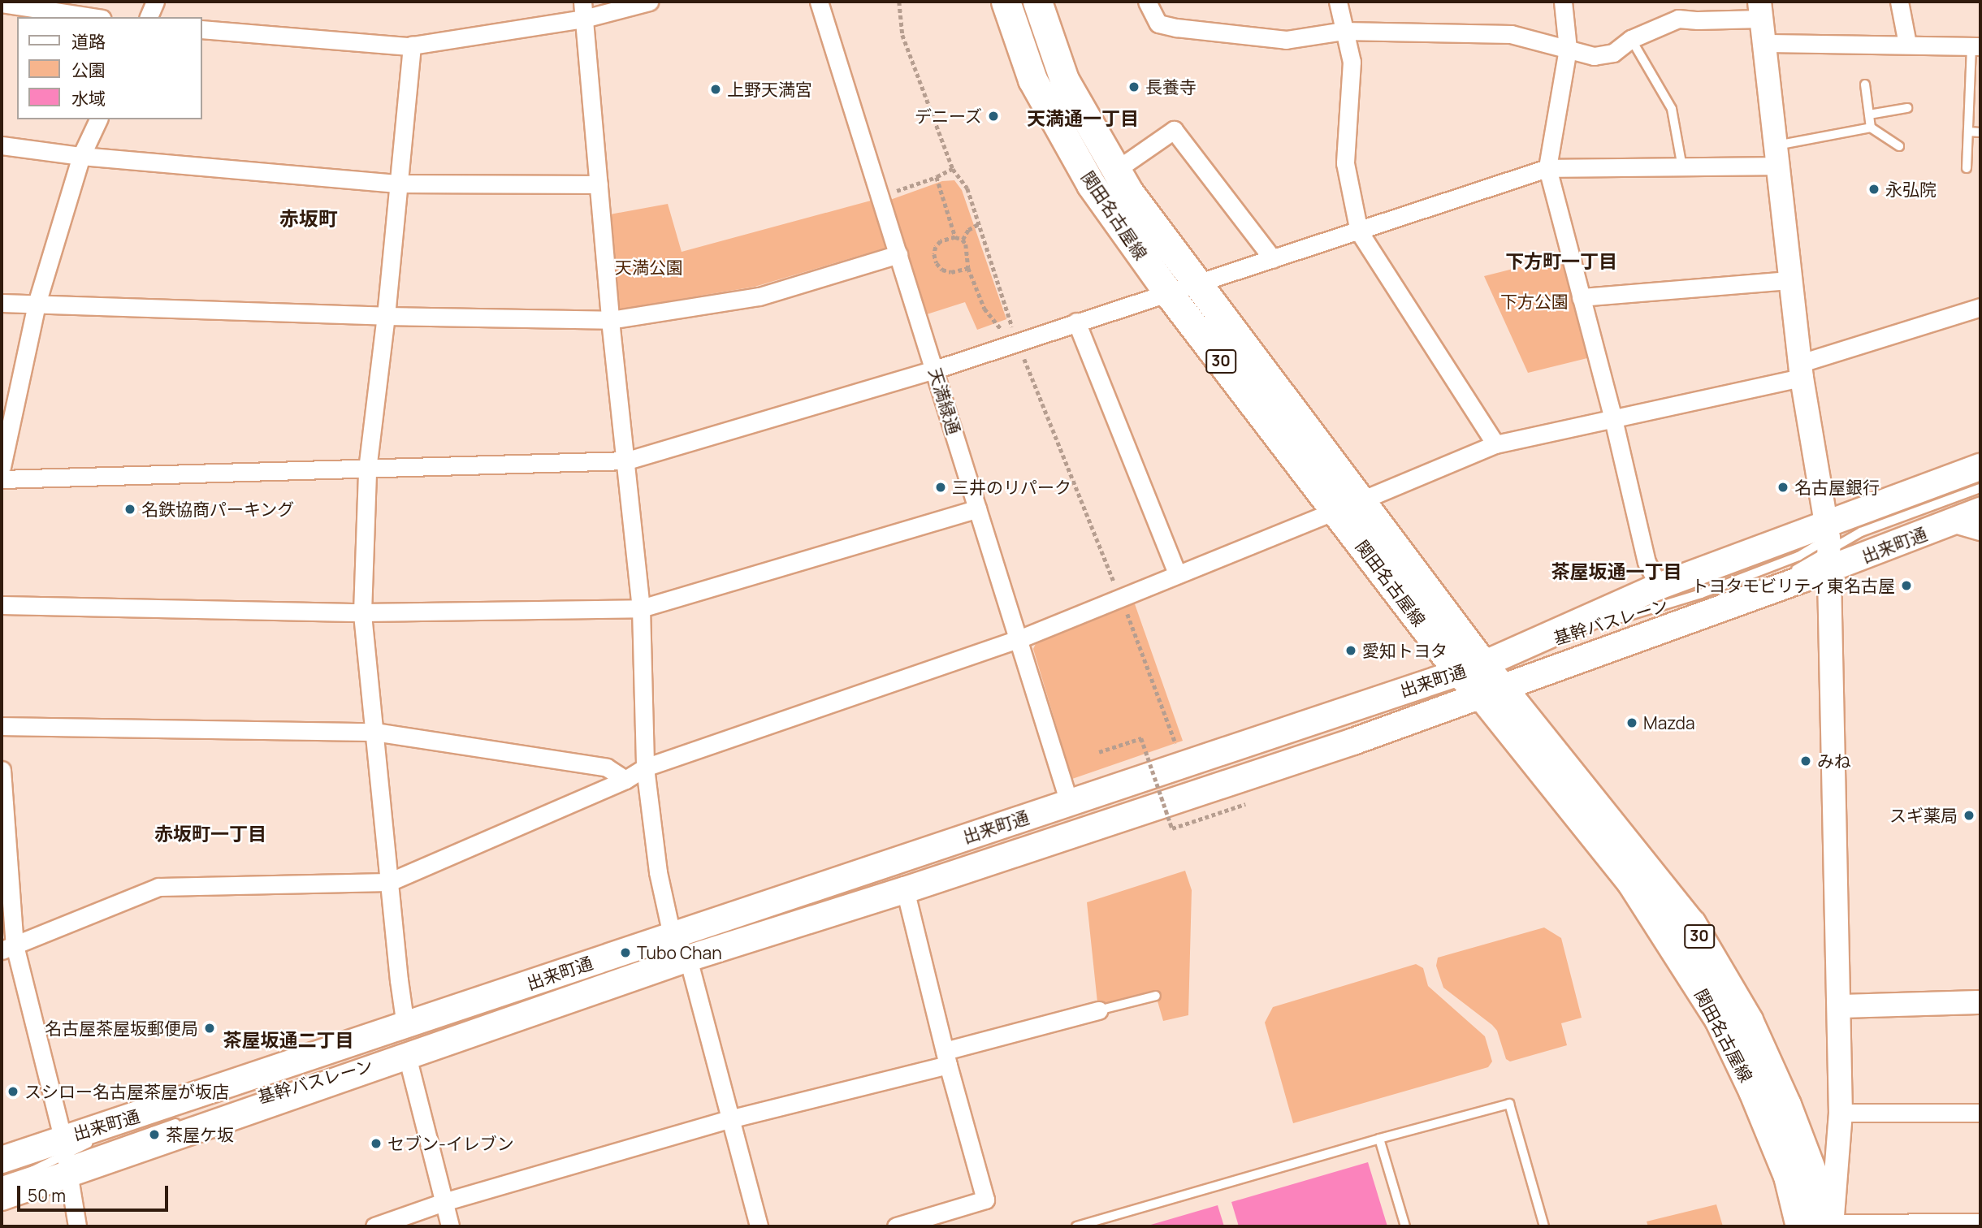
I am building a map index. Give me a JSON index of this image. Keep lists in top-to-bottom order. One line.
{"streets":{"main road":["関田名古屋線","30","出来町通"],"street":["天満緑通"],"lane":["基幹バスレーン"]},"crossings":[["関田名古屋線","出来町通"],["天満緑通","出来町通"],["出来町通","基幹バスレーン"]],"districts":["天満通一丁目","赤坂町","下方町一丁目","茶屋坂通一丁目","赤坂町一丁目","茶屋坂通二丁目"],"parks":["天満公園","下方公園"],"places":["長養寺","上野天満宮","デニーズ","永弘院","三井のリパーク","名古屋銀行","名鉄協商パーキング","トヨタモビリティ東名古屋","愛知トヨタ","Mazda","みね","スギ薬局","Tubo Chan","名古屋茶屋坂郵便局","スシロー名古屋茶屋が坂店","茶屋ケ坂","セブン-イレブン"],"legend":["道路","公園","水域"],"scale_bar":"50 m"}
